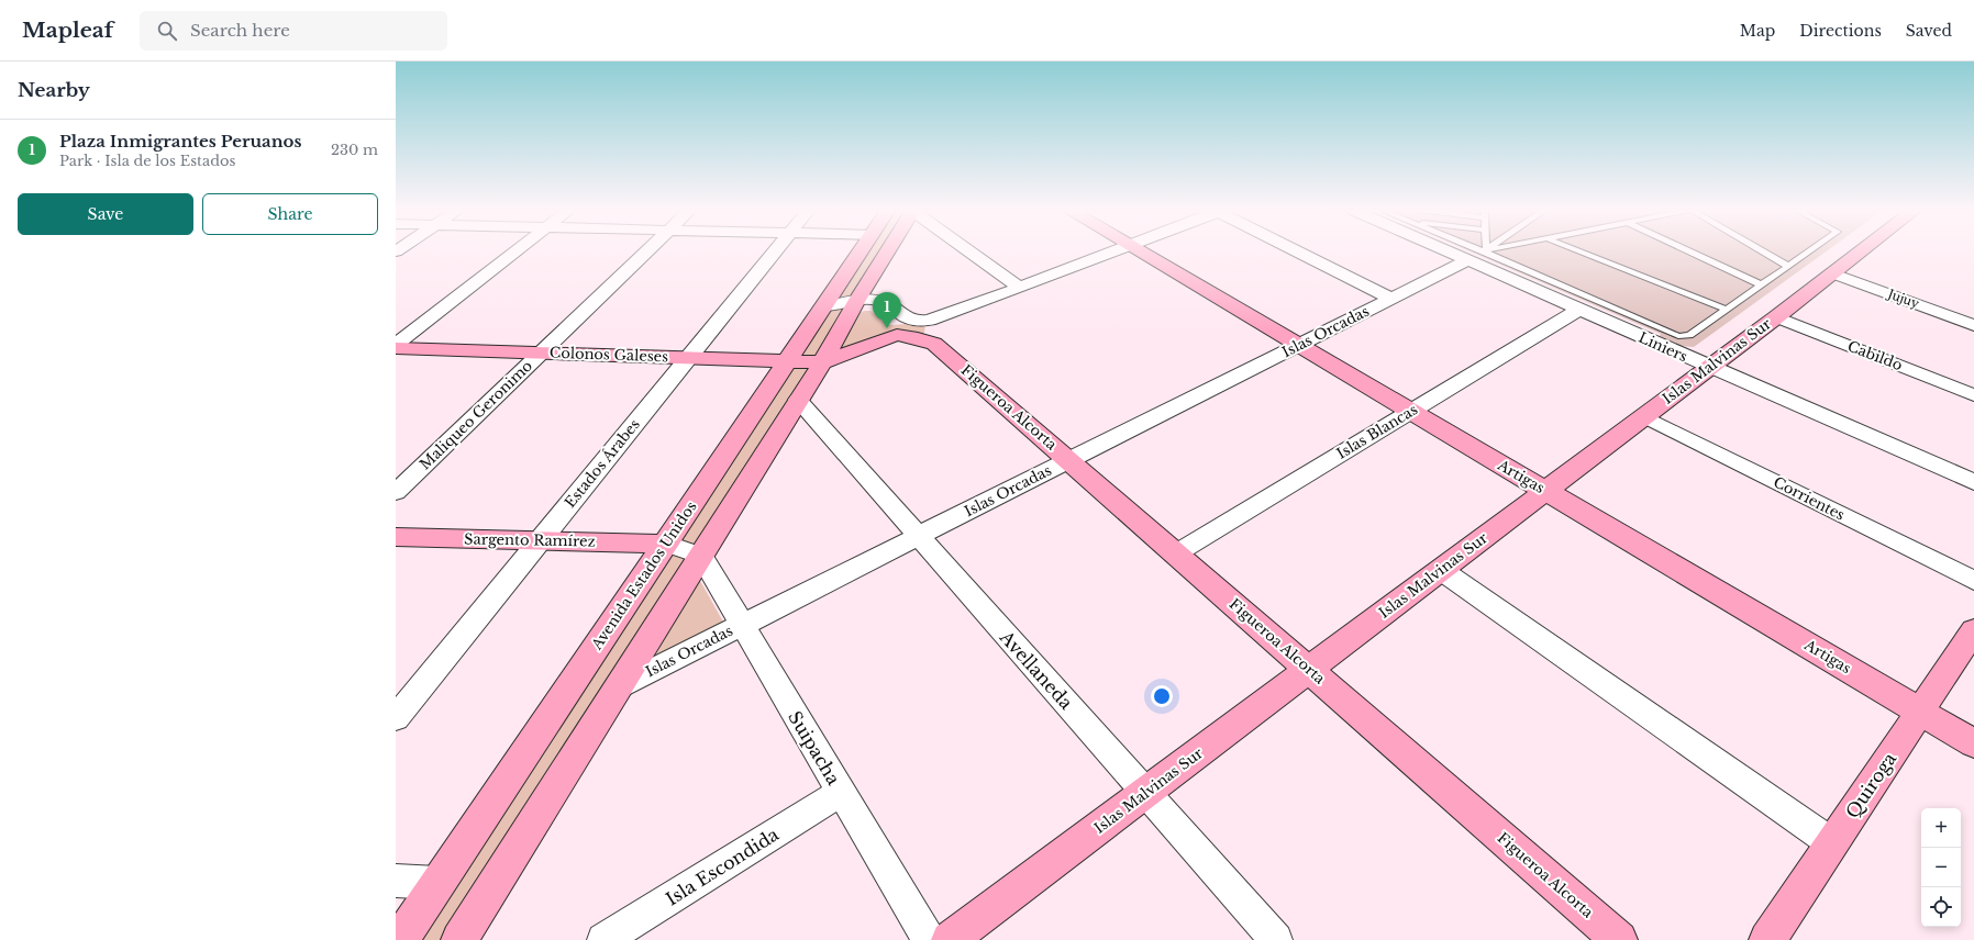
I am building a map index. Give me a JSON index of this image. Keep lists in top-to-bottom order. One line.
{"streets":{"street":["Jujuy","Islas Orcadas","Liniers","Colonos Galeses","Cabildo","Islas Malvinas Sur","Figueroa Alcorta","Maliqueo Geronimo","Islas Blancas","Estados Árabes","Artigas","Corrientes","Sargento Ramírez","Avenida Estados Unidos","Avellaneda","Suipacha","Quiroga","Isla Escondida"]},"crossings":[["Jujuy","Islas Malvinas Sur"],["Islas Orcadas","Liniers"],["Islas Orcadas","Figueroa Alcorta"],["Islas Orcadas","Artigas"],["Islas Orcadas","Avellaneda"],["Islas Orcadas","Suipacha"],["Liniers","Islas Malvinas Sur"],["Liniers","Islas Blancas"],["Colonos Galeses","Maliqueo Geronimo"],["Colonos Galeses","Estados Árabes"],["Colonos Galeses","Avenida Estados Unidos"],["Cabildo","Islas Malvinas Sur"],["Islas Malvinas Sur","Figueroa Alcorta"],["Islas Malvinas Sur","Artigas"],["Islas Malvinas Sur","Corrientes"],["Islas Malvinas Sur","Avellaneda"],["Figueroa Alcorta","Islas Blancas"],["Islas Blancas","Artigas"],["Estados Árabes","Sargento Ramírez"],["Artigas","Quiroga"],["Sargento Ramírez","Avenida Estados Unidos"],["Suipacha","Isla Escondida"]],"page":{"header":"Mapleaf","search":"Search here","nav":["Map","Directions","Saved"],"heading":"Nearby","list":[{"mark":"1","name":"Plaza Inmigrantes Peruanos","note":"Park · Isla de los Estados","value":"230 m"}],"buttons":["Save","Share"],"pins":"1","map_buttons":["+","−"]}}
